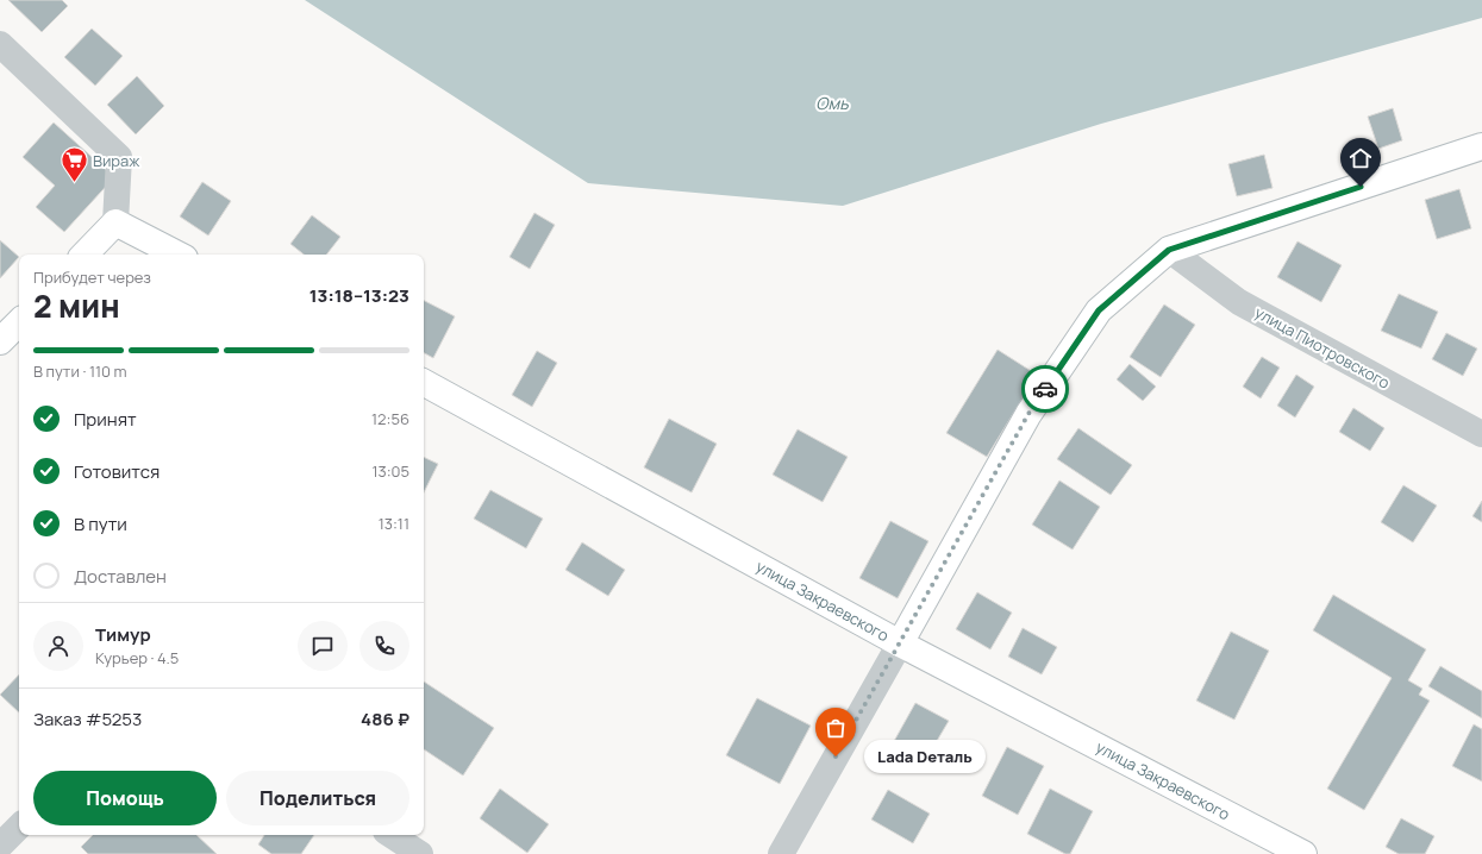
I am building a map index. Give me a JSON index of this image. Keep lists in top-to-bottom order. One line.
{"streets":{"street":["улица Пиотровского","улица Закраевского"]},"water":["Омь"],"places":{"supermarket":["Вираж"],"other":["Lada Dеталь"]},"page":{"heading":["2 мин","Прибудет через","13:18–13:23"],"panel":["Тимур","Курьер · 4.5","Заказ #5253","486 ₽"],"bar":"В пути · 110 m","list":[["Принят","12:56"],["Готовится","13:05"],["В пути","13:11"],"Доставлен"],"bubble":"Lada Dеталь","buttons":["Помощь","Поделиться"]}}
